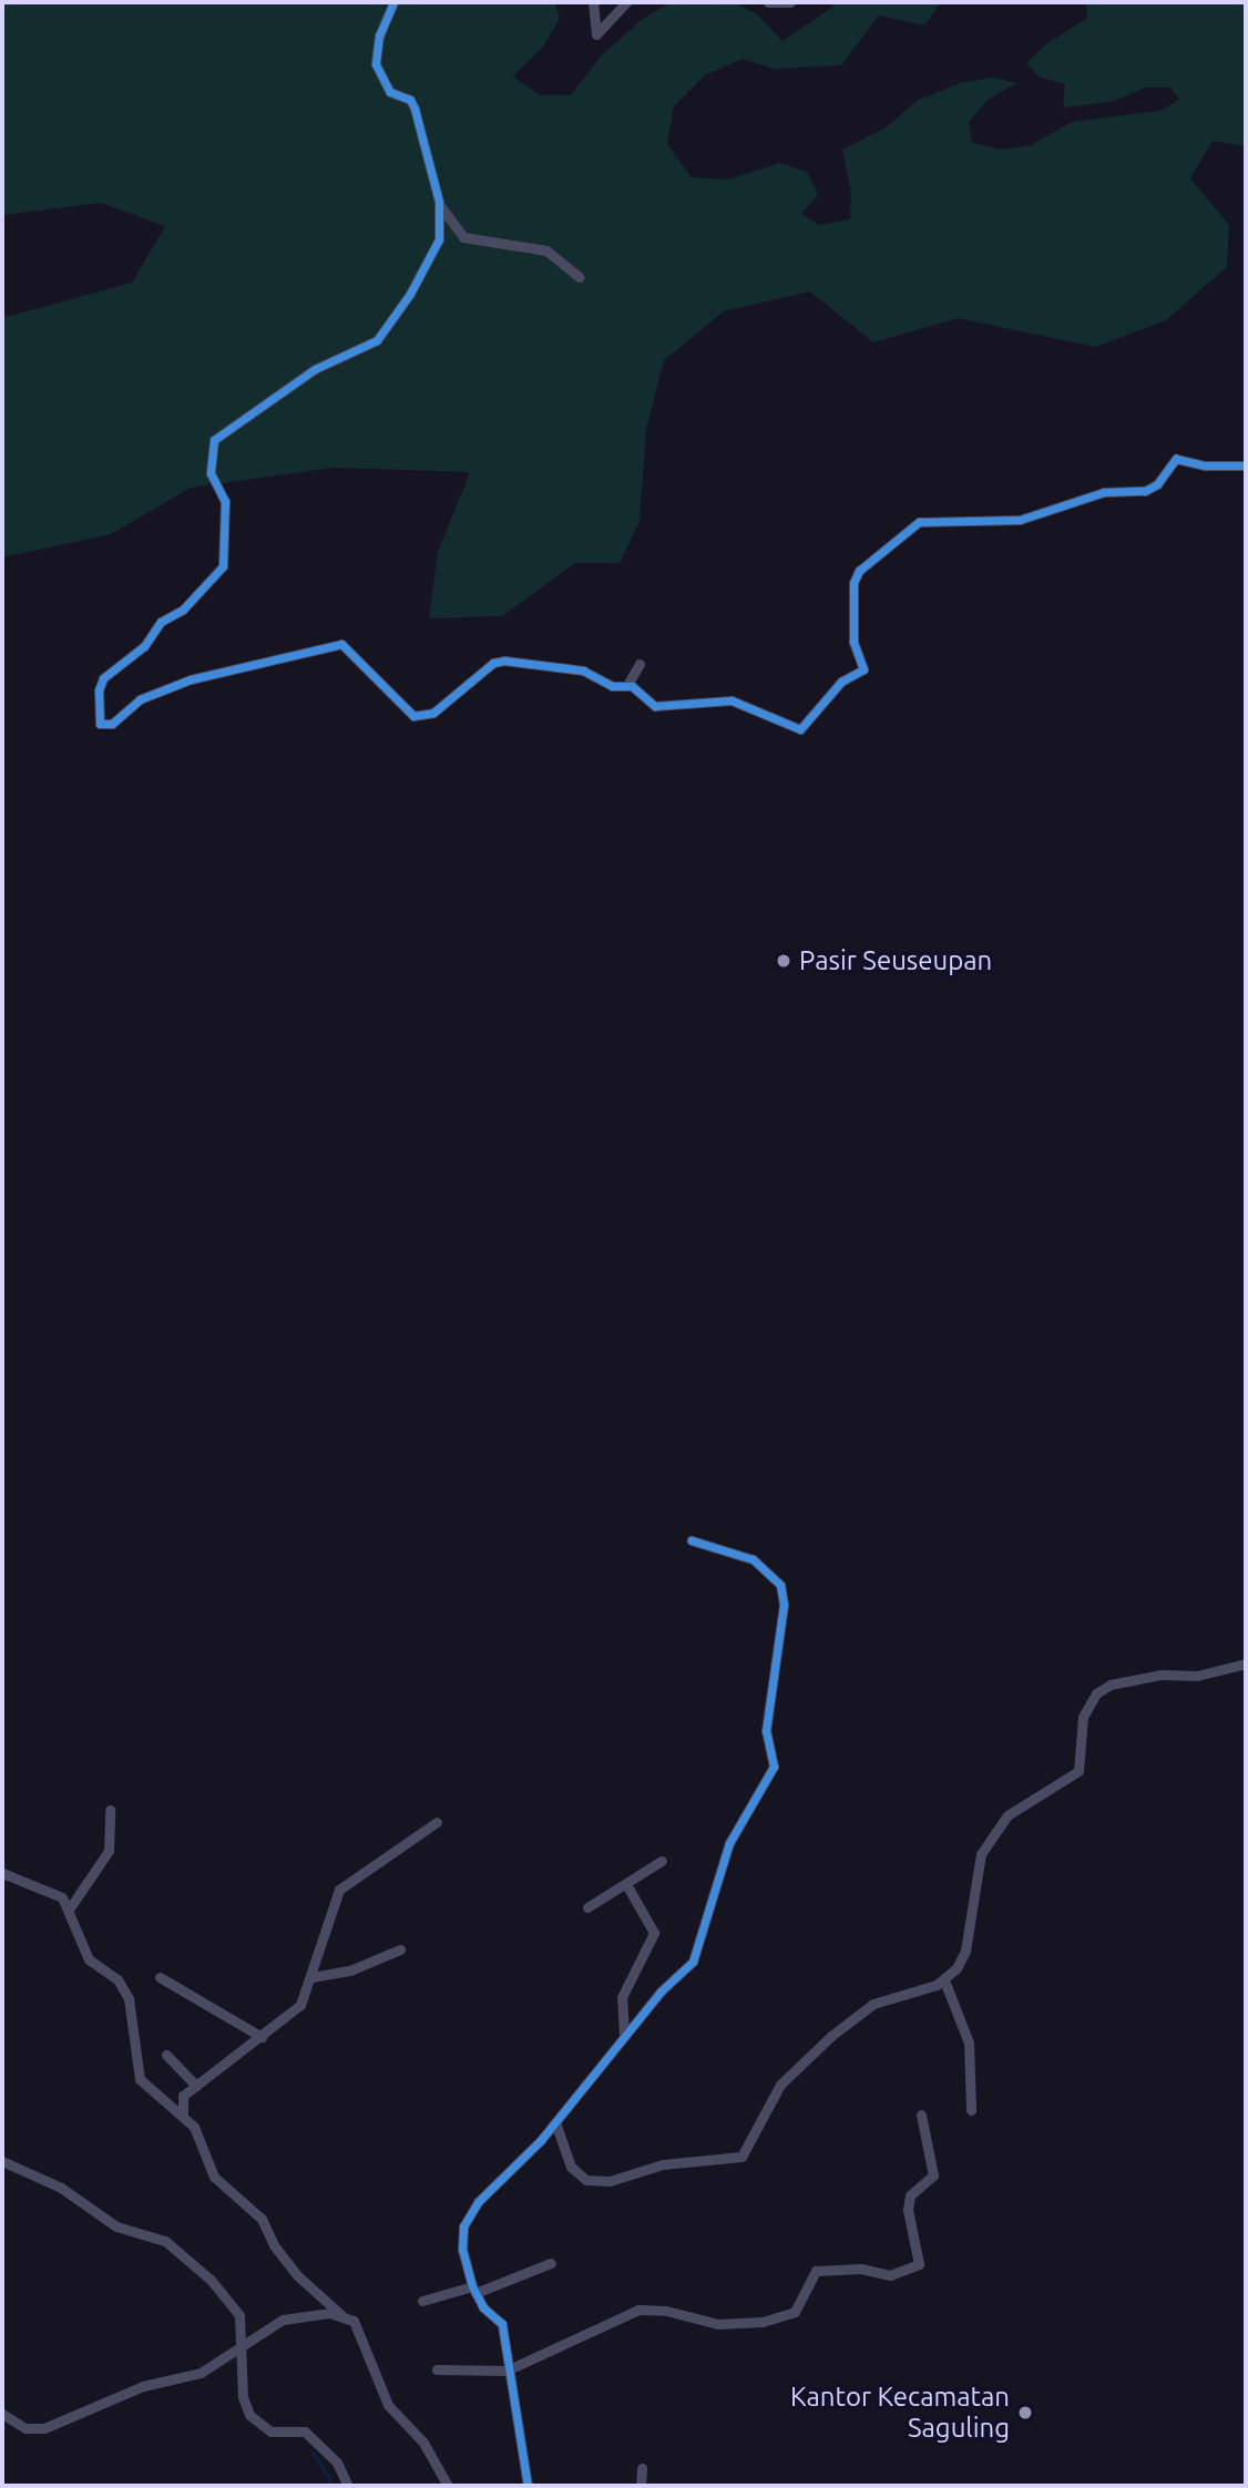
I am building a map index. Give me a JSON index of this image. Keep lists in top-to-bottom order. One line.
{"places":["Pasir Seuseupan","Kantor Kecamatan Saguling"]}
